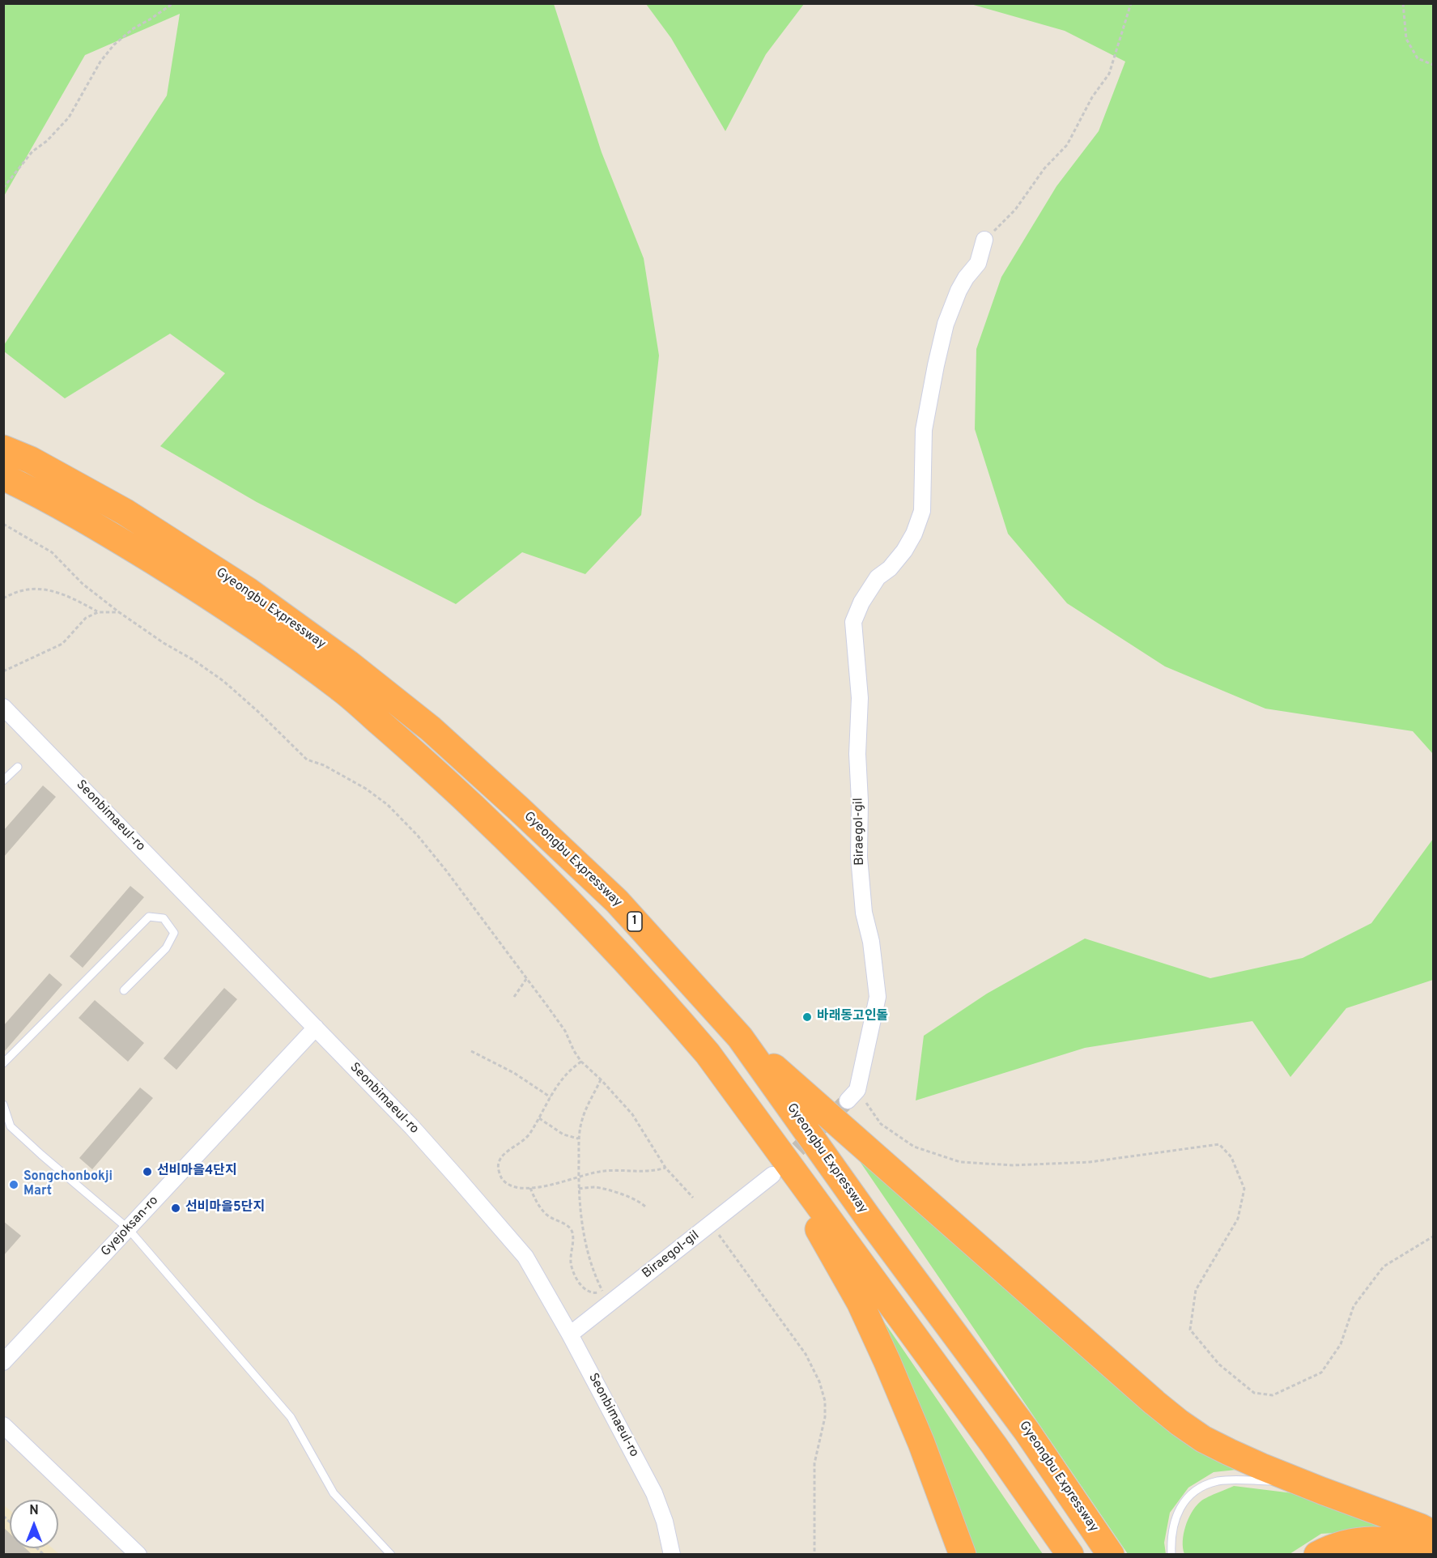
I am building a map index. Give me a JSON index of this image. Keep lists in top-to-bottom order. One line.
{"streets":{"highway":["Gyeongbu Expressway","1"],"street":["Seonbimaeul-ro","Biraegol-gil","Gyejoksan-ro"]},"crossings":[["Seonbimaeul-ro","Biraegol-gil"],["Seonbimaeul-ro","Gyejoksan-ro"]],"places":["바래동고인돌","선비마을4단지","Songchonbokji Mart","선비마을5단지"],"north":"top"}
